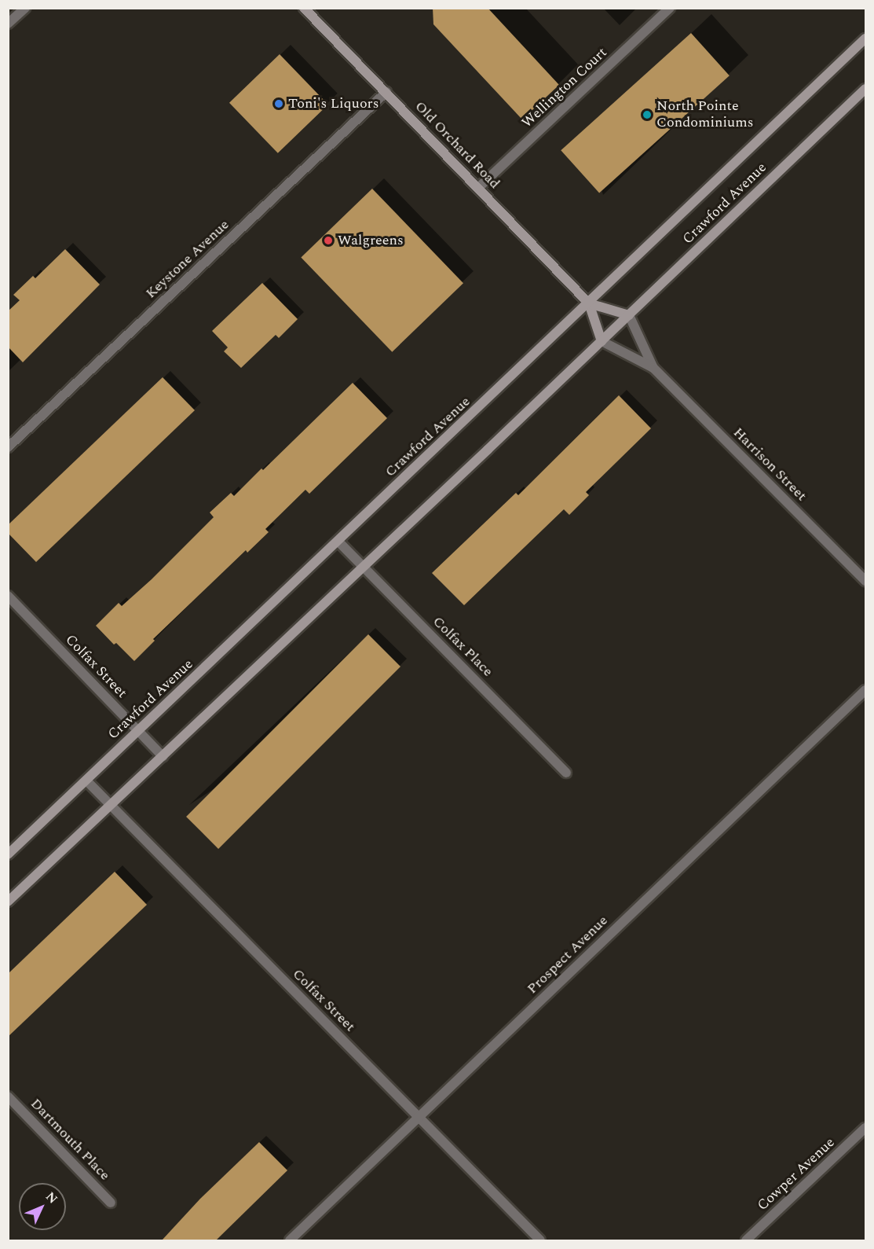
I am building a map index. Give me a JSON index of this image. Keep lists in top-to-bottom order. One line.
{"streets":{"main road":["Old Orchard Road","Crawford Avenue"],"street":["Wellington Court","Keystone Avenue","Harrison Street","Colfax Place","Colfax Street","Prospect Avenue","Dartmouth Place","Cowper Avenue"]},"crossings":[["Wellington Court","Old Orchard Road"],["Old Orchard Road","Crawford Avenue"],["Old Orchard Road","Keystone Avenue"],["Old Orchard Road","Harrison Street"],["Crawford Avenue","Harrison Street"],["Crawford Avenue","Colfax Place"],["Crawford Avenue","Colfax Street"],["Colfax Street","Prospect Avenue"]],"places":["Toni's Liquors","North Pointe Condominiums","Walgreens"],"north":"top right"}
